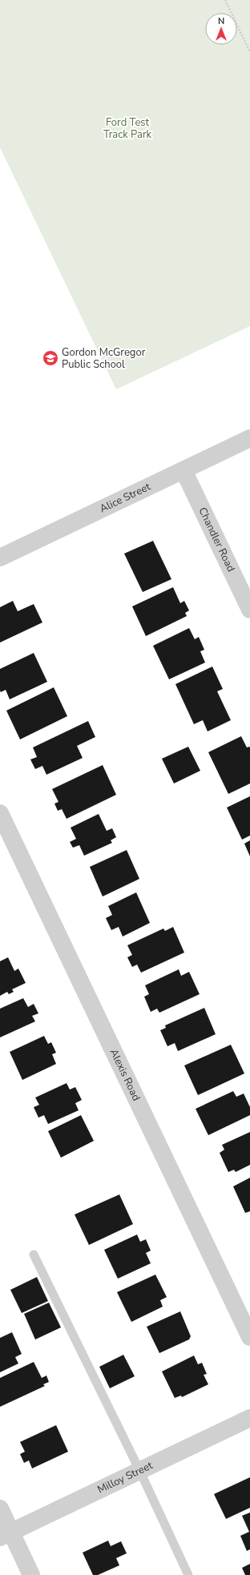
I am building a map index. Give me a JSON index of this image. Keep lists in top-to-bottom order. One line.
{"streets":{"street":["Alice Street","Chandler Road","Alexis Road","Milloy Street"]},"crossings":[["Alice Street","Chandler Road"]],"parks":["Ford Test Track Park"],"places":{"school or university":["Gordon McGregor Public School"]},"north":"top"}
